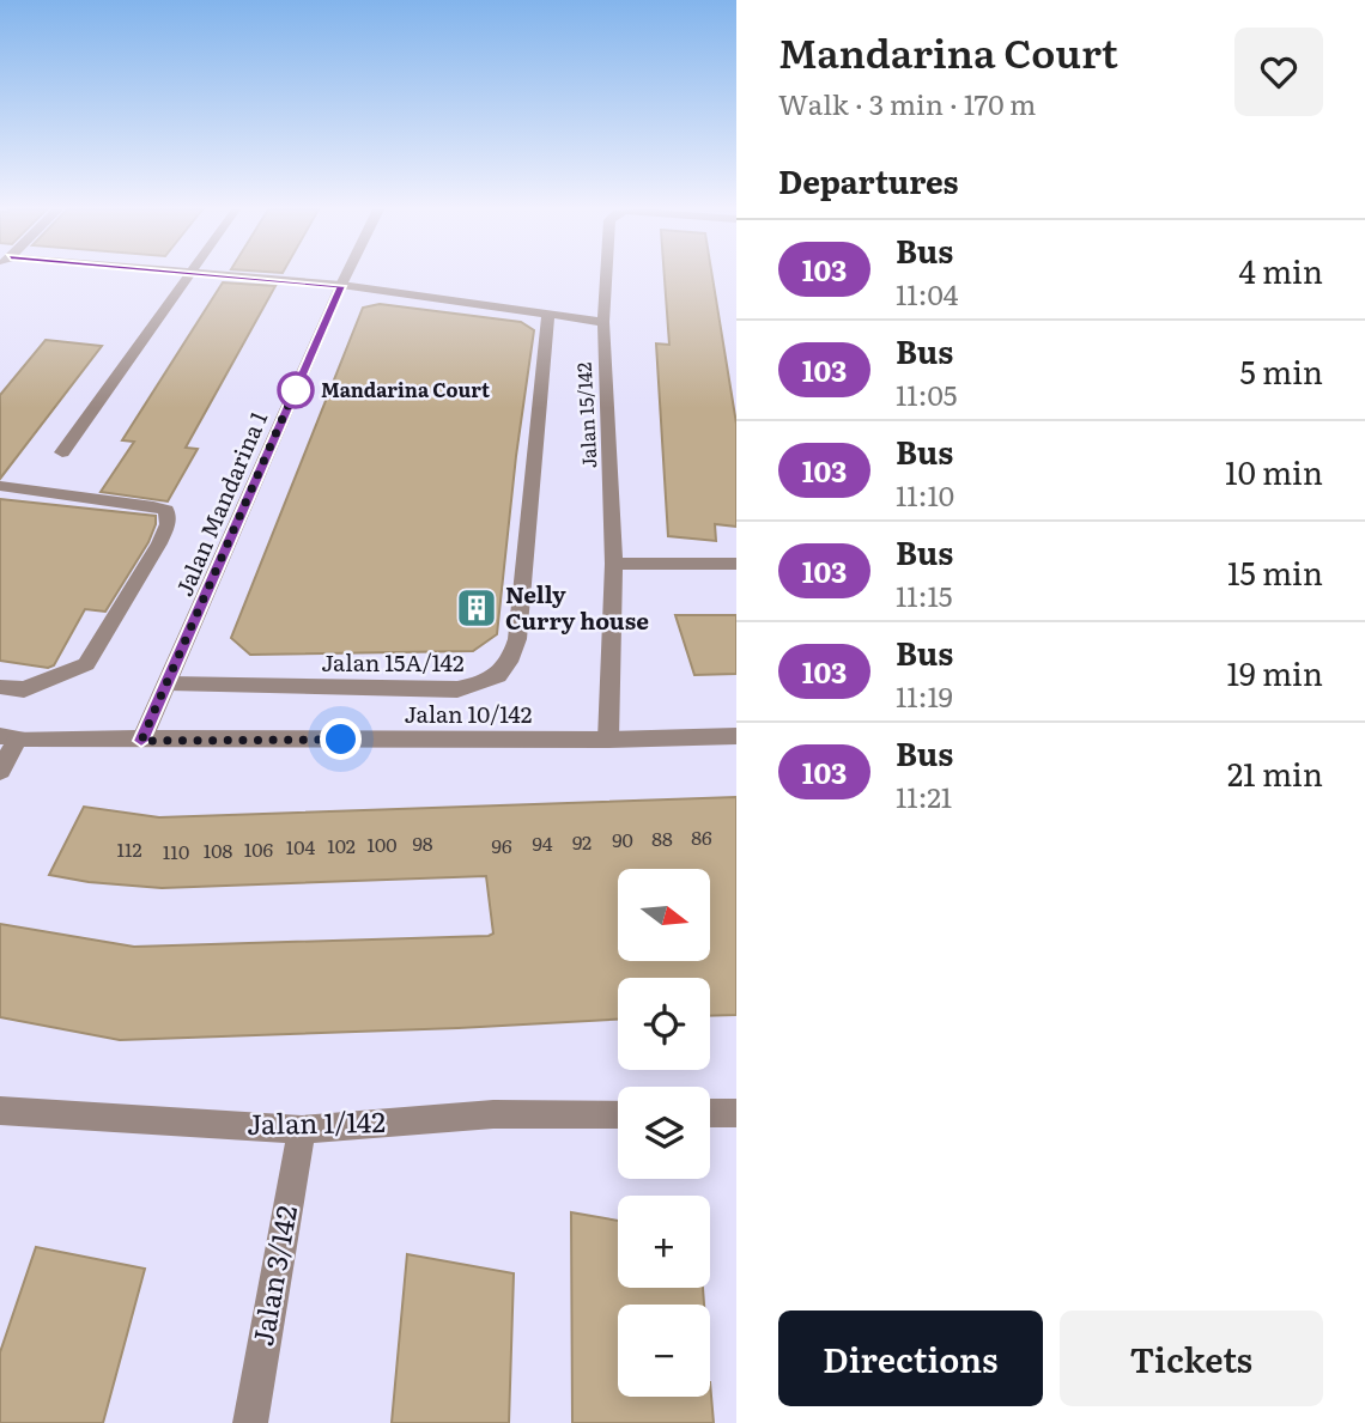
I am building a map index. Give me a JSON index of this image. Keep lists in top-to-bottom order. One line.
{"streets":{"street":["Jalan 15/142","Jalan Mandarina 1","Jalan 15A/142","Jalan 10/142","Jalan 1/142","Jalan 3/142"]},"crossings":[["Jalan 15/142","Jalan 10/142"],["Jalan Mandarina 1","Jalan 15A/142"],["Jalan Mandarina 1","Jalan 10/142"],["Jalan 1/142","Jalan 3/142"]],"places":{"other":["Mandarina Court"],"building":["Nelly Curry house"]},"lines":["bus line 103"],"house_numbers":["86","88","90","92","98","94","100","102","96","104","112","106","108","110"],"north":"right","page":{"heading":[["Mandarina Court","Walk · 3 min · 170 m"],"Departures"],"list":[{"mark":"103","name":"Bus","note":"11:04","value":"4 min"},{"mark":"103","name":"Bus","note":"11:05","value":"5 min"},{"mark":"103","name":"Bus","note":"11:10","value":"10 min"},{"mark":"103","name":"Bus","note":"11:15","value":"15 min"},{"mark":"103","name":"Bus","note":"11:19","value":"19 min"},{"mark":"103","name":"Bus","note":"11:21","value":"21 min"}],"map_buttons":["+","−"],"buttons":["Directions","Tickets"]}}
